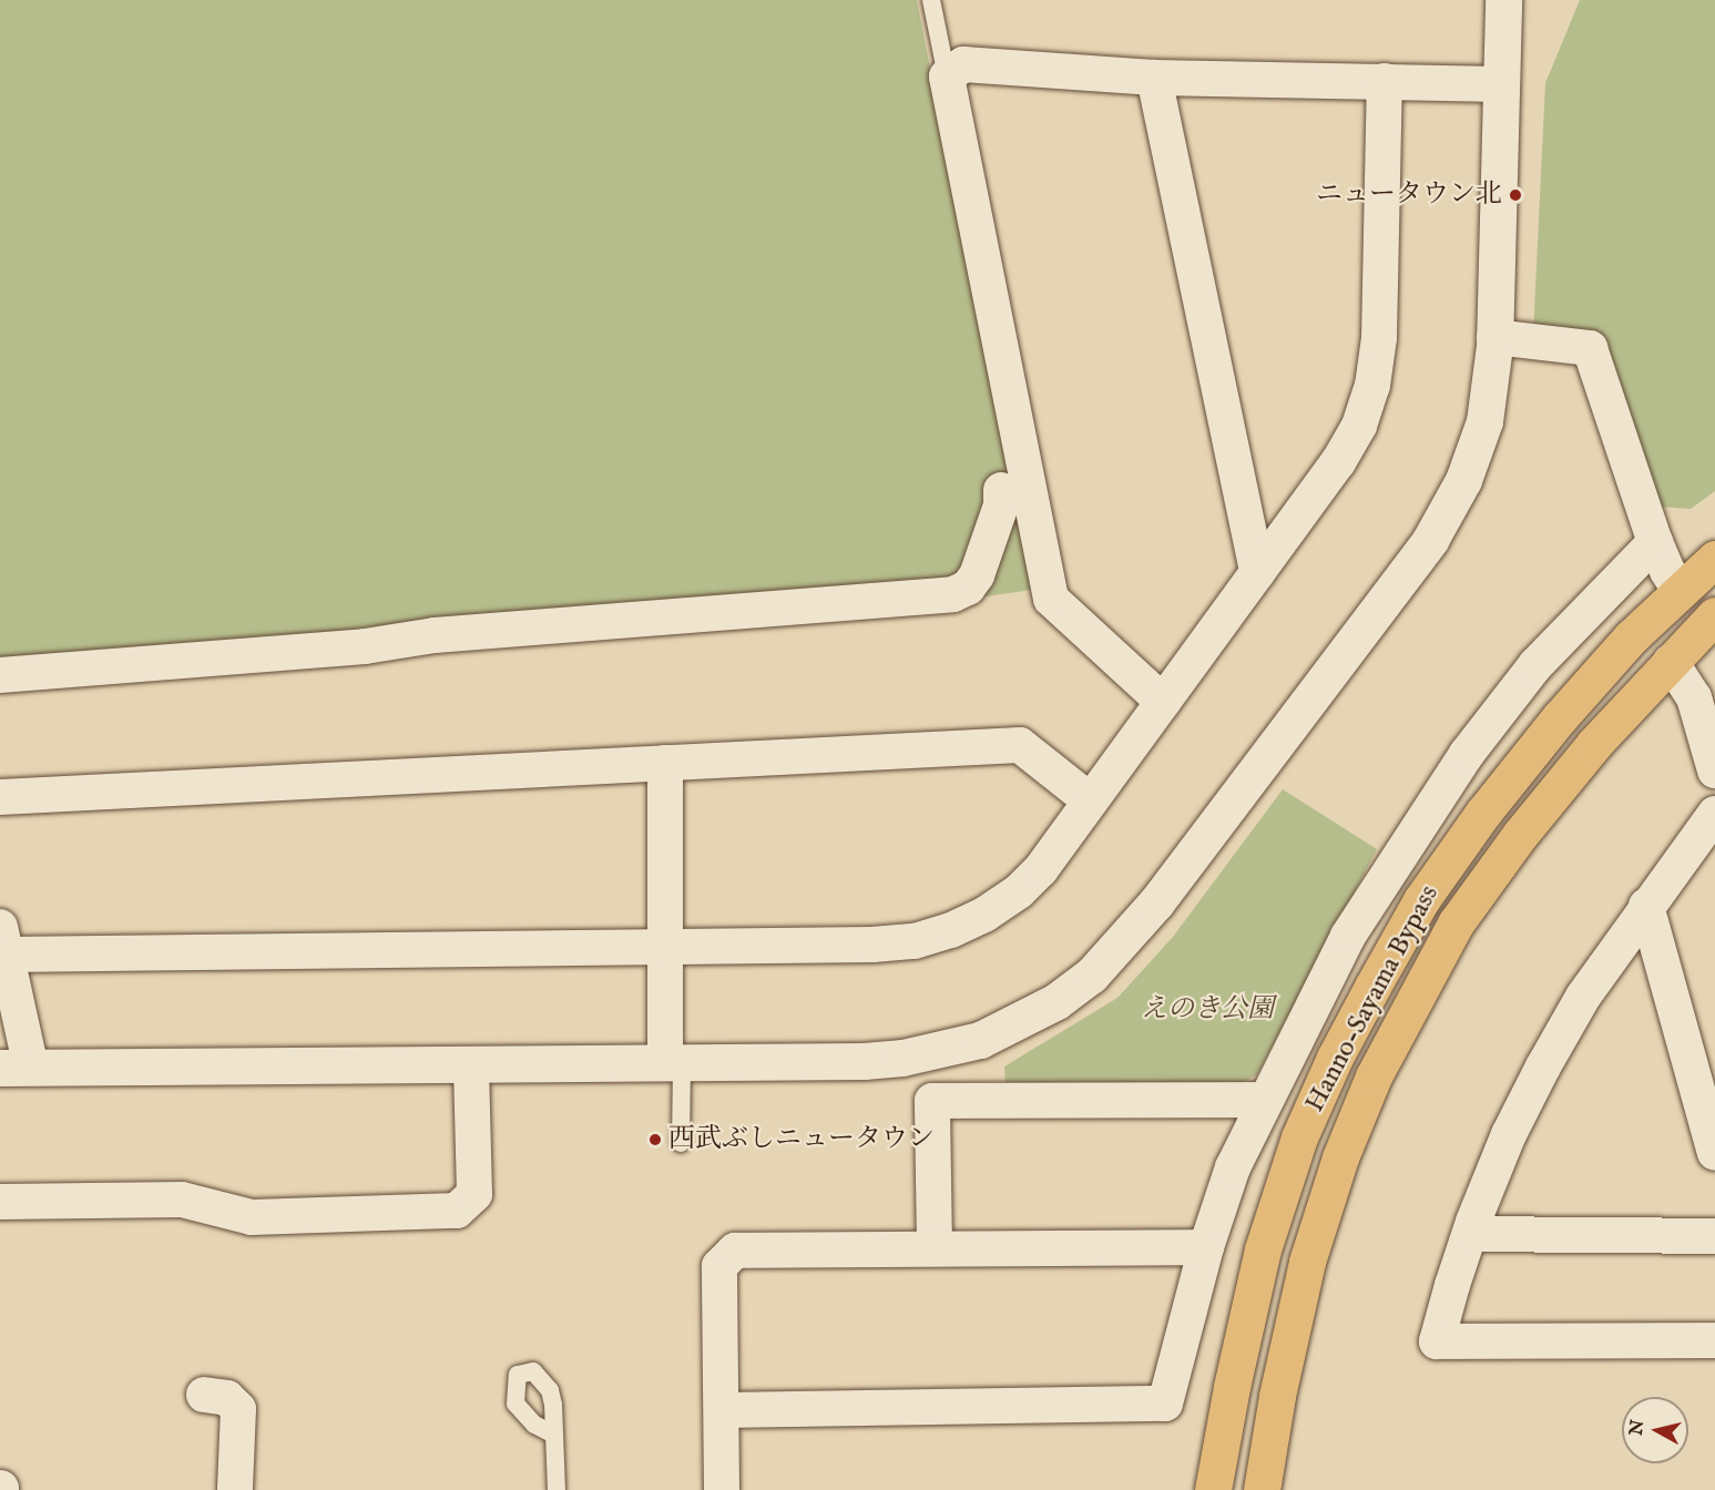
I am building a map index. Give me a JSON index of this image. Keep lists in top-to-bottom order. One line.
{"streets":{"highway":["Hanno-Sayama Bypass"]},"parks":["えのき公園"],"places":["ニュータウン北","西武ぶしニュータウン"],"north":"left"}
